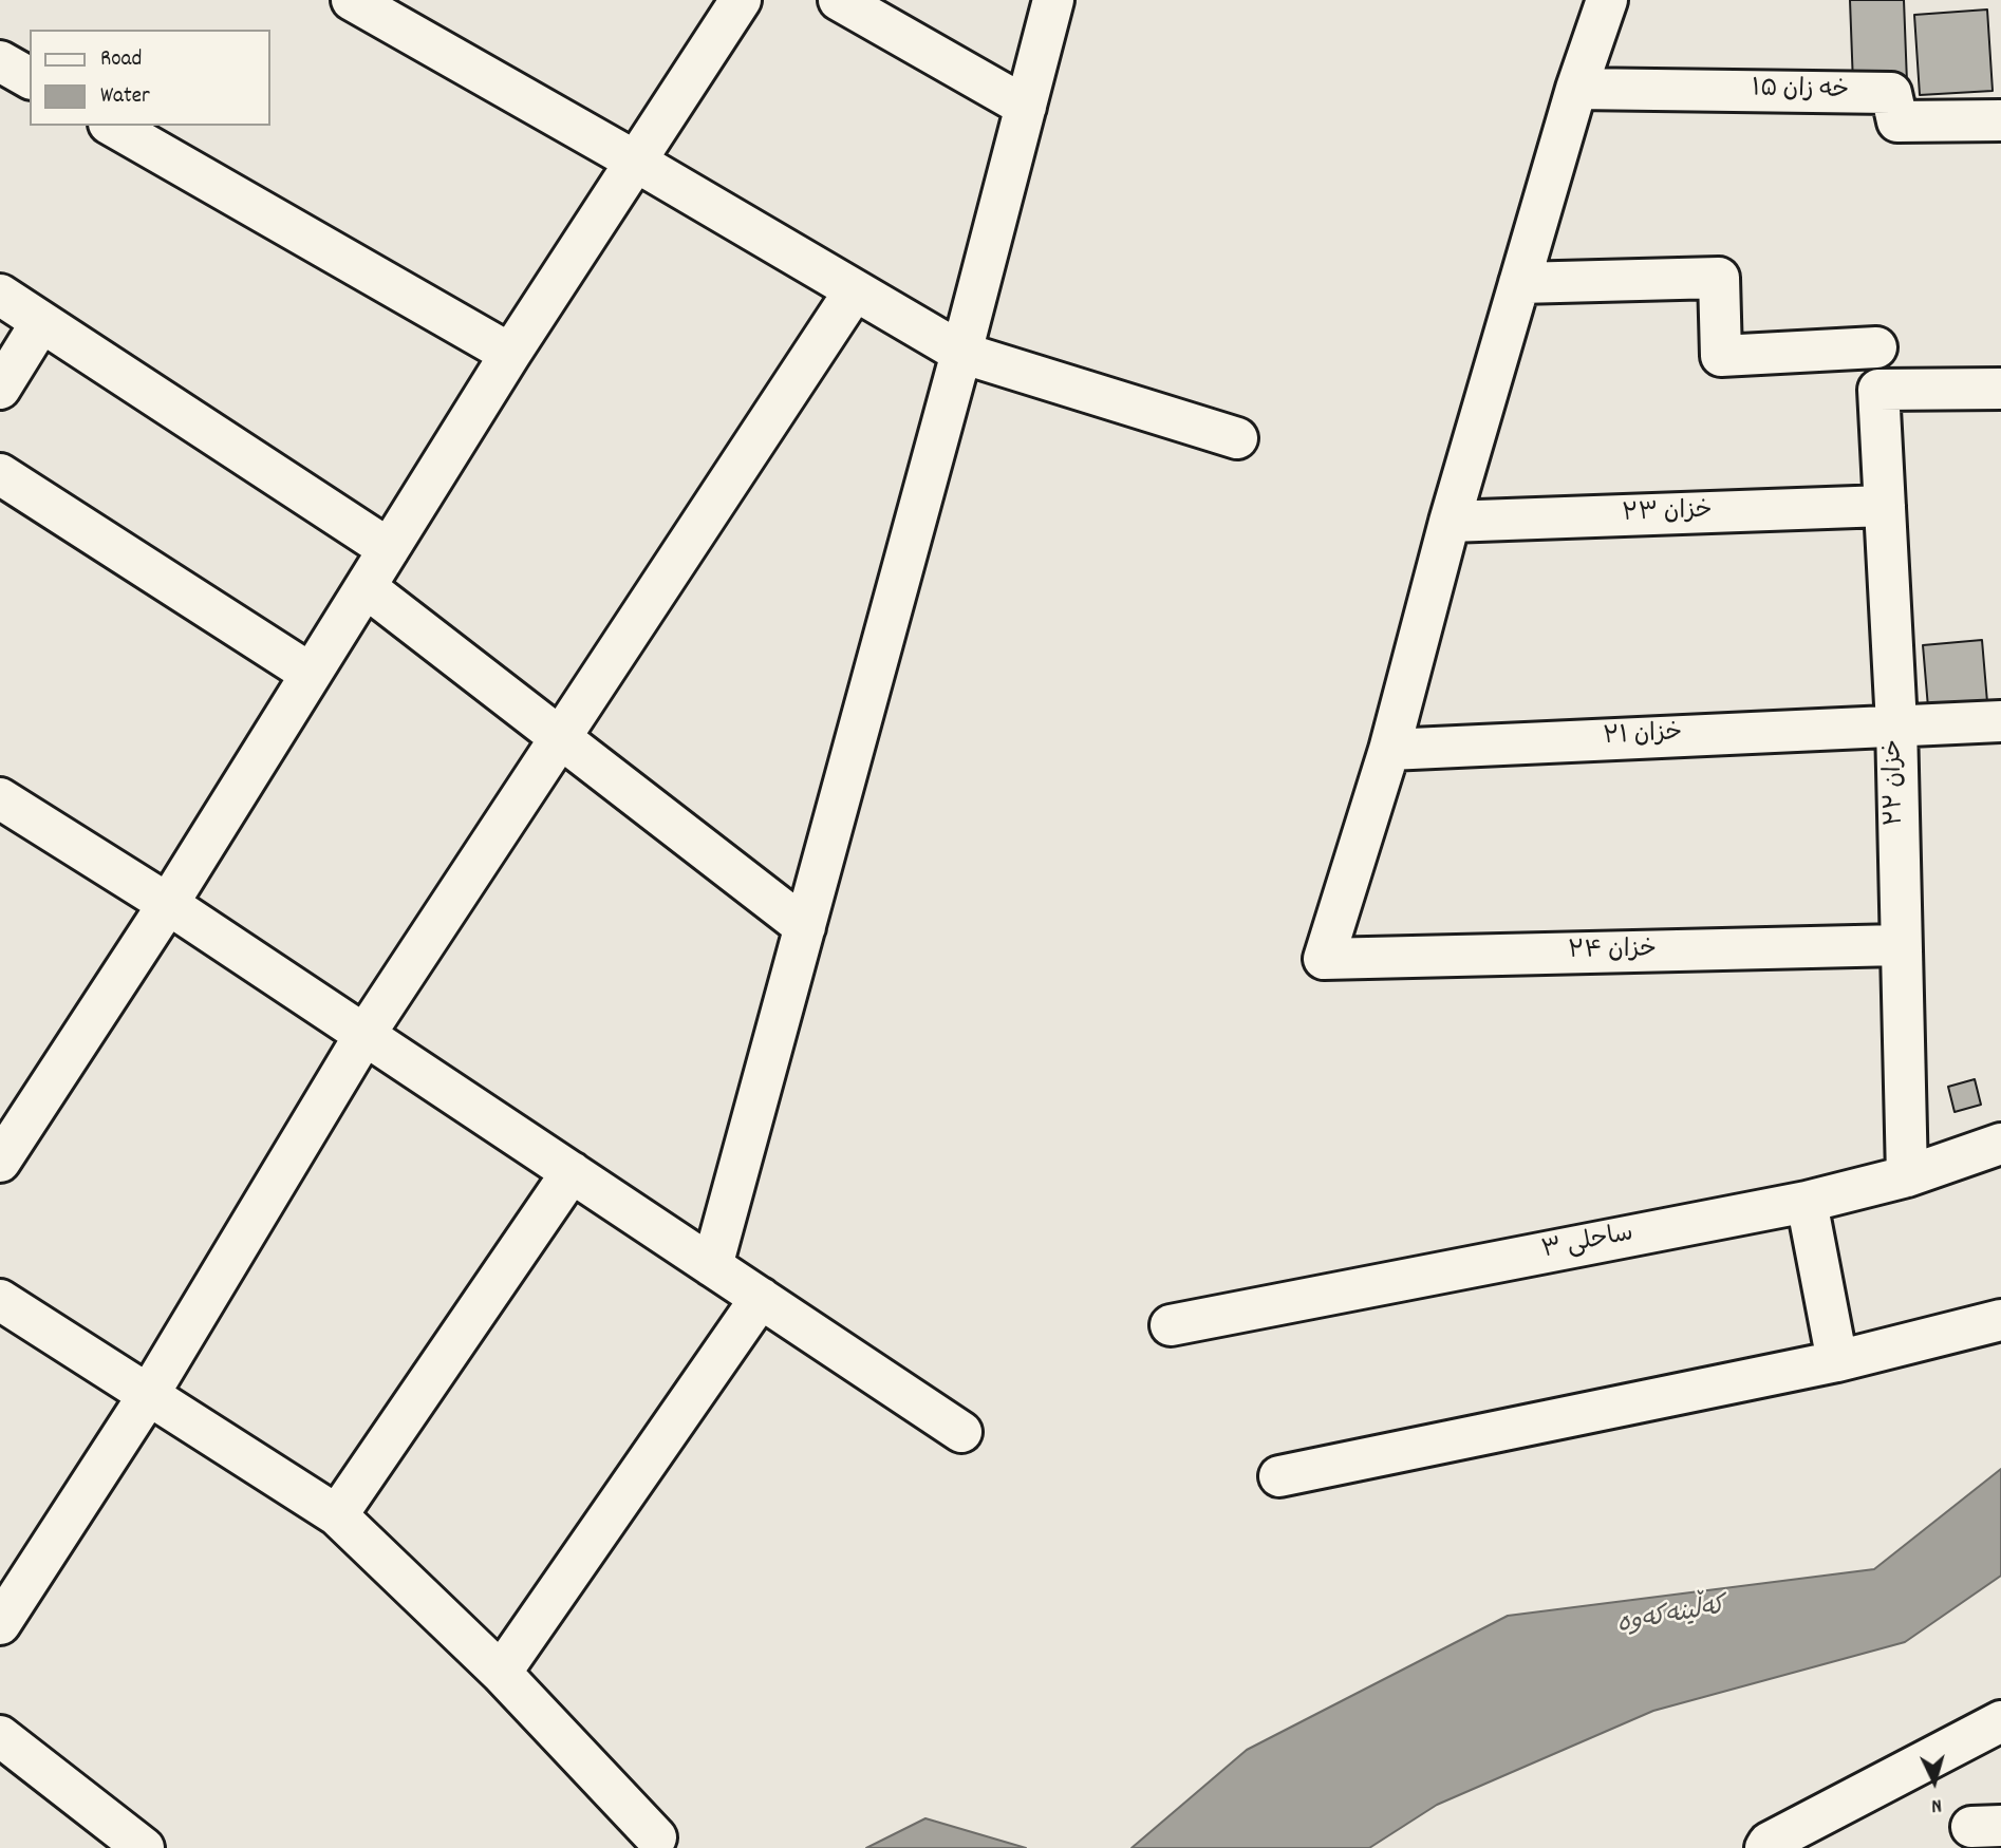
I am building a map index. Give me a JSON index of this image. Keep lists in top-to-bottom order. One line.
{"streets":{"street":["خه زان ۱۵","خزان ۲۳","خزان ۲۱","خزان ۲۲","خزان ۲۴","ساحلی ۳"]},"crossings":[["خزان ۲۳","خزان ۲۲"],["خزان ۲۱","خزان ۲۲"],["خزان ۲۱","خزان ۲۴"],["خزان ۲۲","خزان ۲۴"],["خزان ۲۲","ساحلی ۳"]],"water":["کەڵینەکەوە"],"legend":["Road","Water"],"north":"bottom"}
